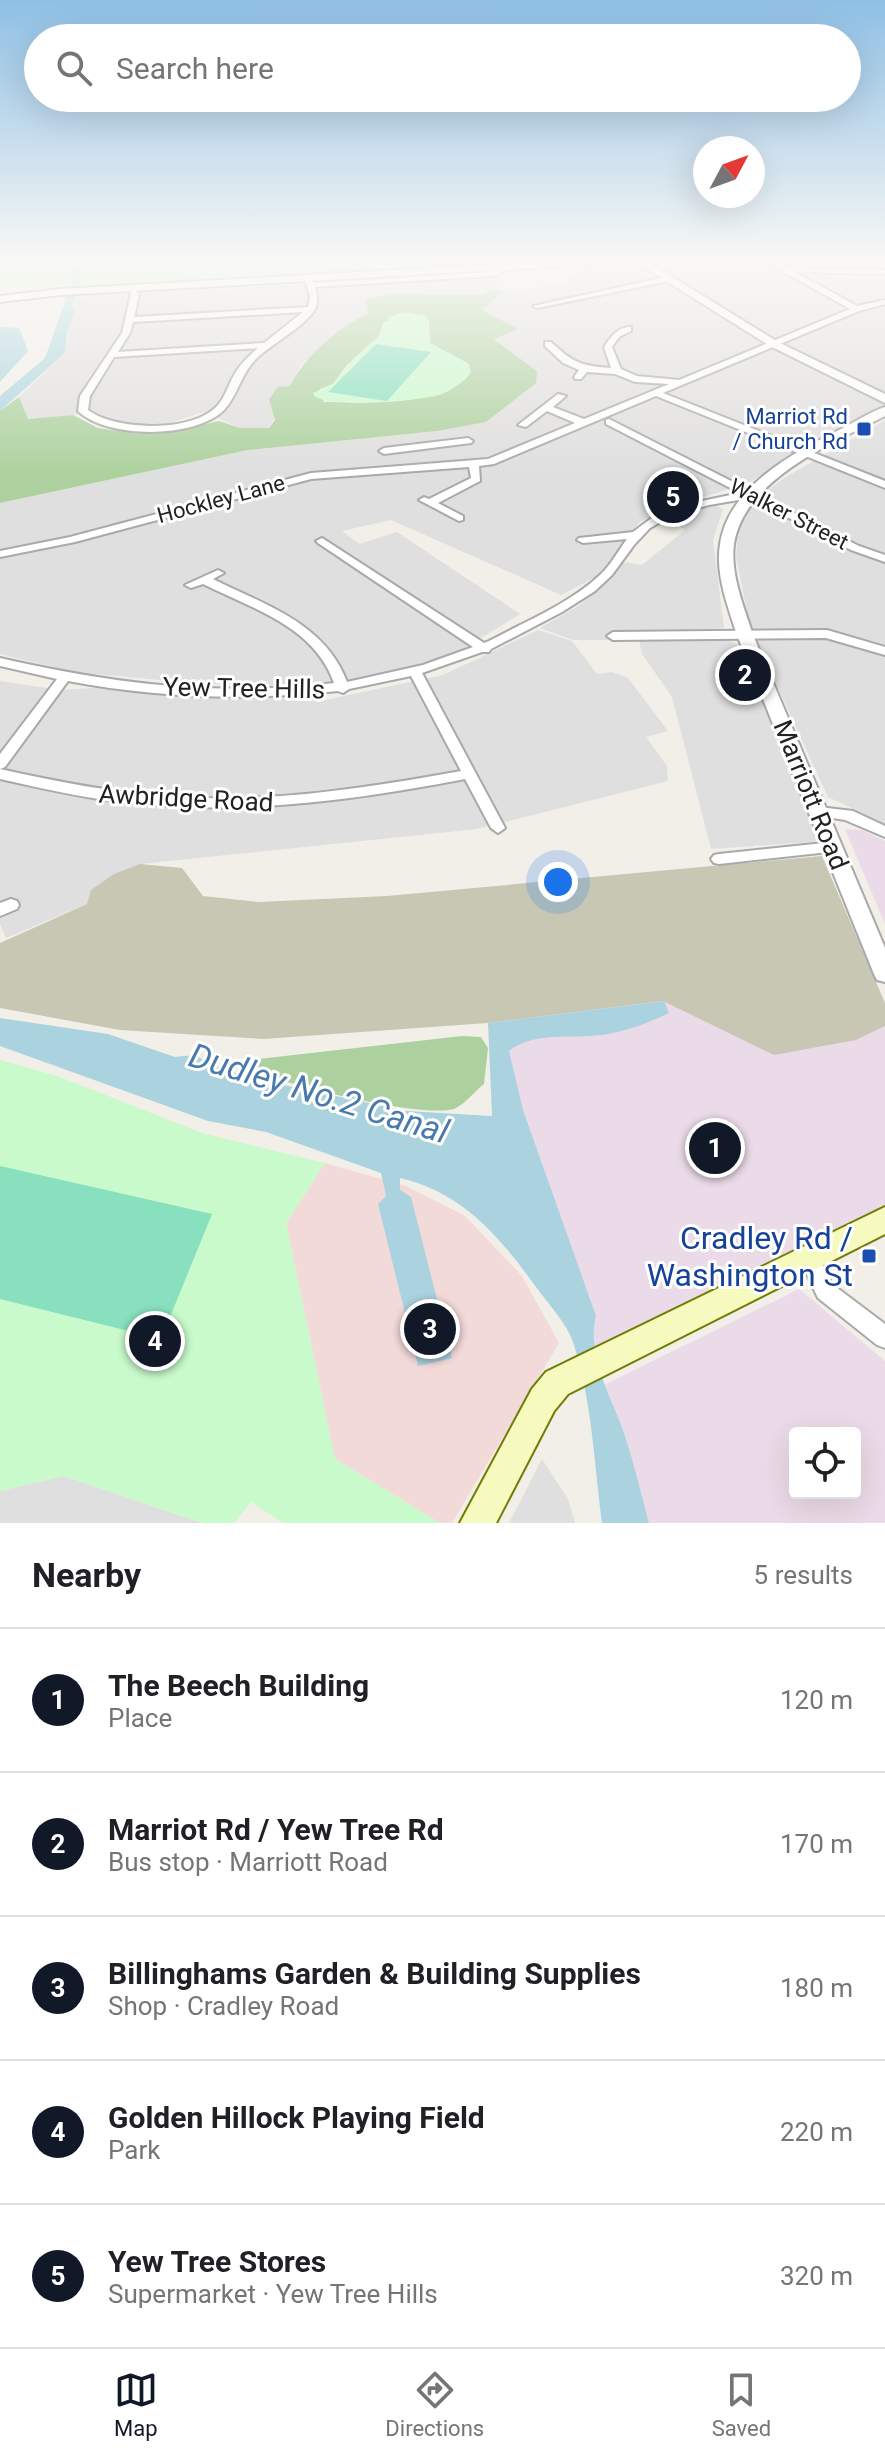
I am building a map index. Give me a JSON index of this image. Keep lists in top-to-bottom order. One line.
{"streets":{"street":["Hockley Lane","Walker Street","Yew Tree Hills","Marriott Road","Awbridge Road"]},"crossings":[["Walker Street","Yew Tree Hills"],["Walker Street","Marriott Road"],["Yew Tree Hills","Marriott Road"]],"water":["Dudley No.2 Canal"],"places":{"transit":["Marriot Rd / Church Rd","Cradley Rd / Washington St"]},"north":"top right","page":{"search":"Search here","pins":["5","2","1","3","4"],"heading":["Nearby","5 results"],"list":[{"mark":"1","name":"The Beech Building","note":"Place","value":"120 m"},{"mark":"2","name":"Marriot Rd / Yew Tree Rd","note":"Bus stop · Marriott Road","value":"170 m"},{"mark":"3","name":"Billinghams Garden & Building Supplies","note":"Shop · Cradley Road","value":"180 m"},{"mark":"4","name":"Golden Hillock Playing Field","note":"Park","value":"220 m"},{"mark":"5","name":"Yew Tree Stores","note":"Supermarket · Yew Tree Hills","value":"320 m"}],"nav":["Map","Directions","Saved"]}}
